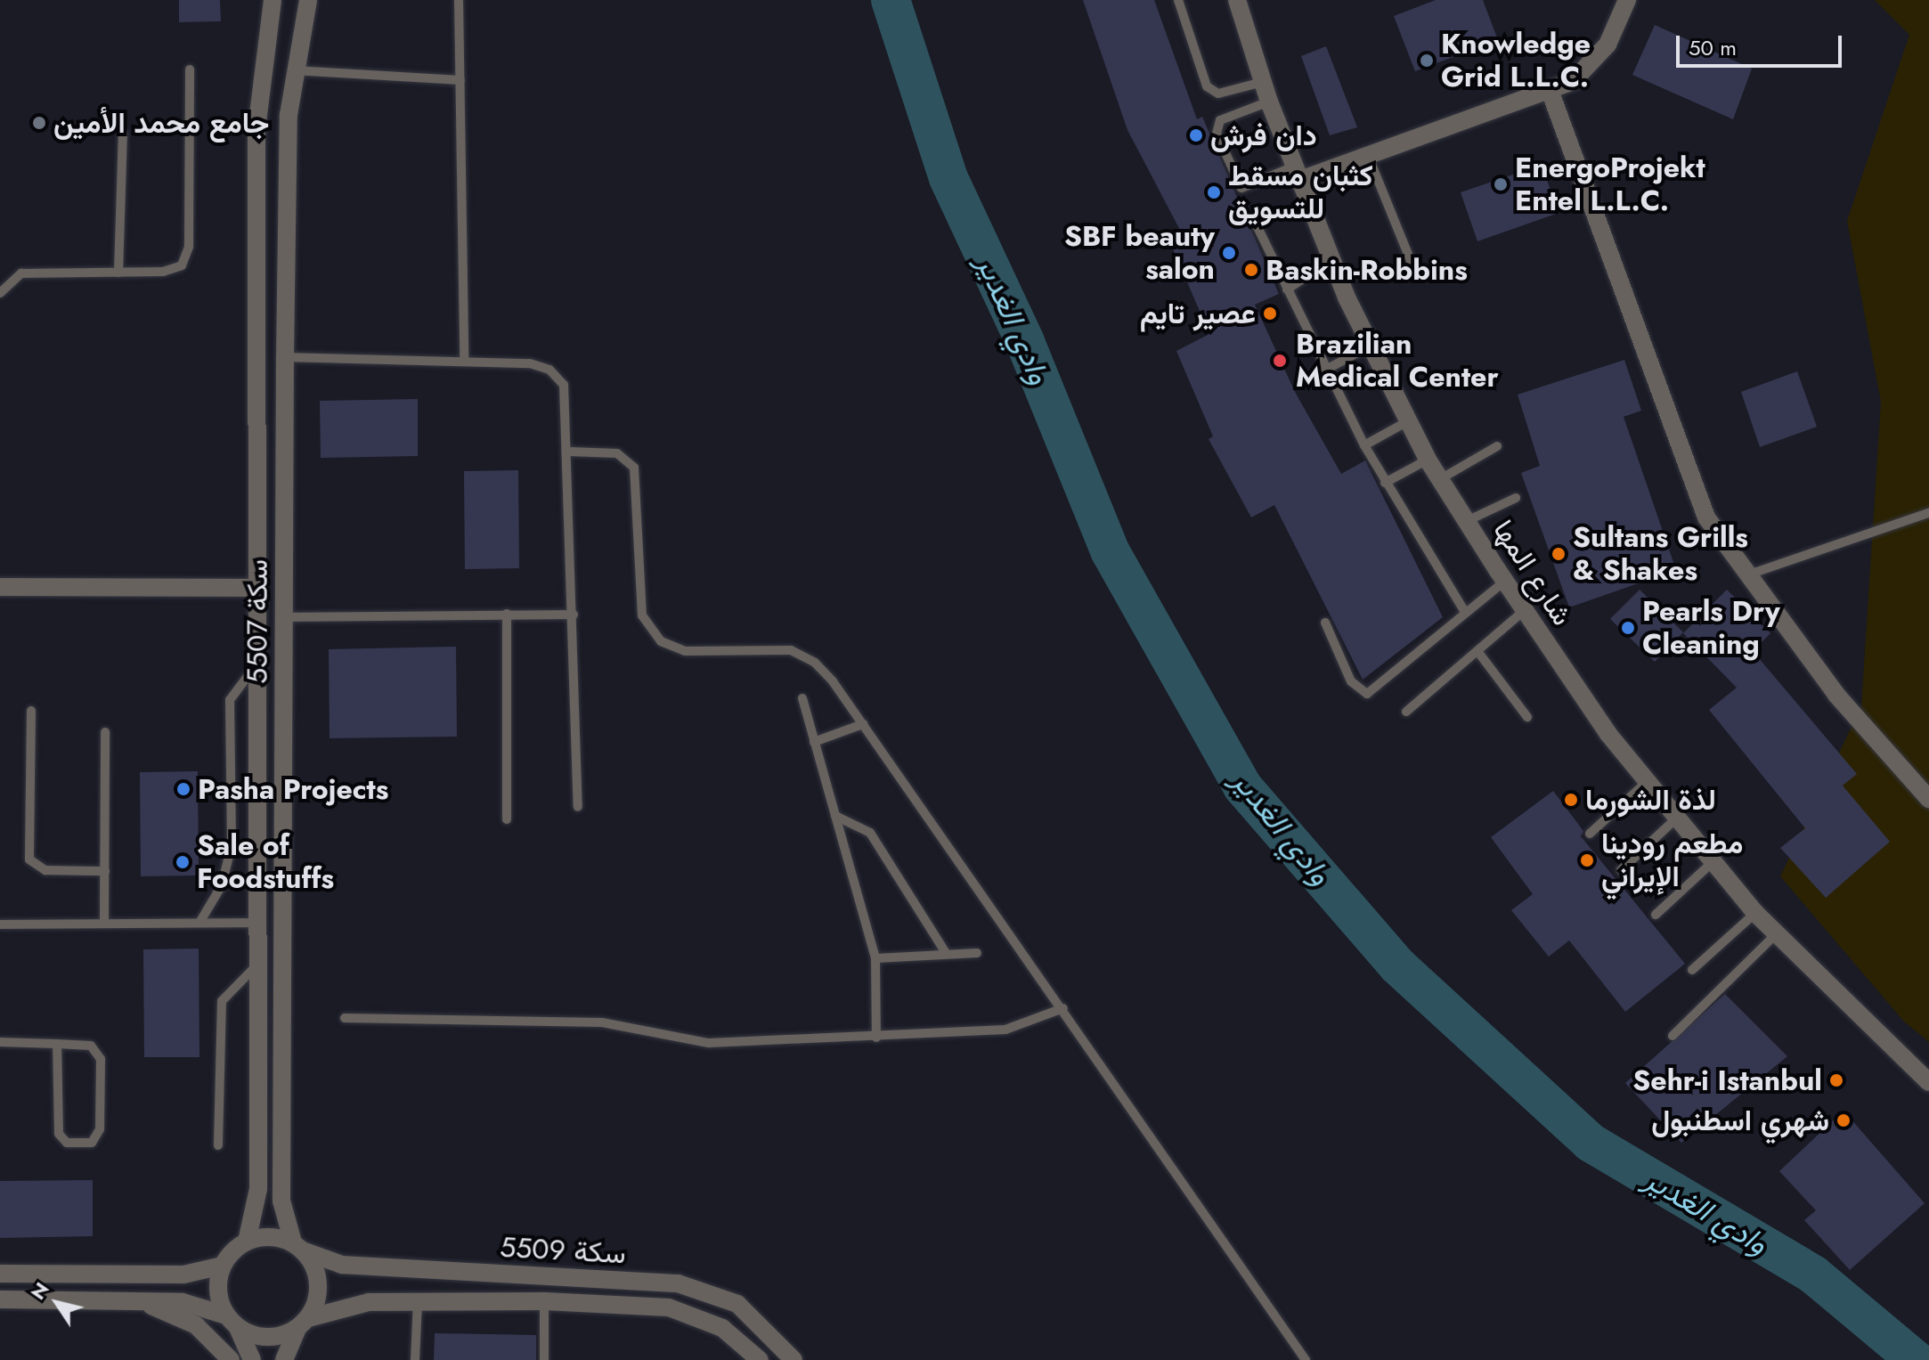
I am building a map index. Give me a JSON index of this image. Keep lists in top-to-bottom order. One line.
{"streets":{"street":["شارع المها","سكة 5507","سكة 5509"]},"crossings":[["سكة 5507","سكة 5509"]],"water":["وادي الغدير"],"places":["Knowledge Grid L.L.C.","جامع محمد الأمين","دان فرش","EnergoProjekt Entel L.L.C.","كثبان مسقط للتسويق","SBF beauty salon","Baskin-Robbins","عصير تايم","Brazilian Medical Center","Sultans Grills & Shakes","Pearls Dry Cleaning","Pasha Projects","لذة الشورما","مطعم رودينا الإيراني","Sale of Foodstuffs","Sehr-i Istanbul","شهري اسطنبول"],"scale_bar":"50 m","north":"top left"}
